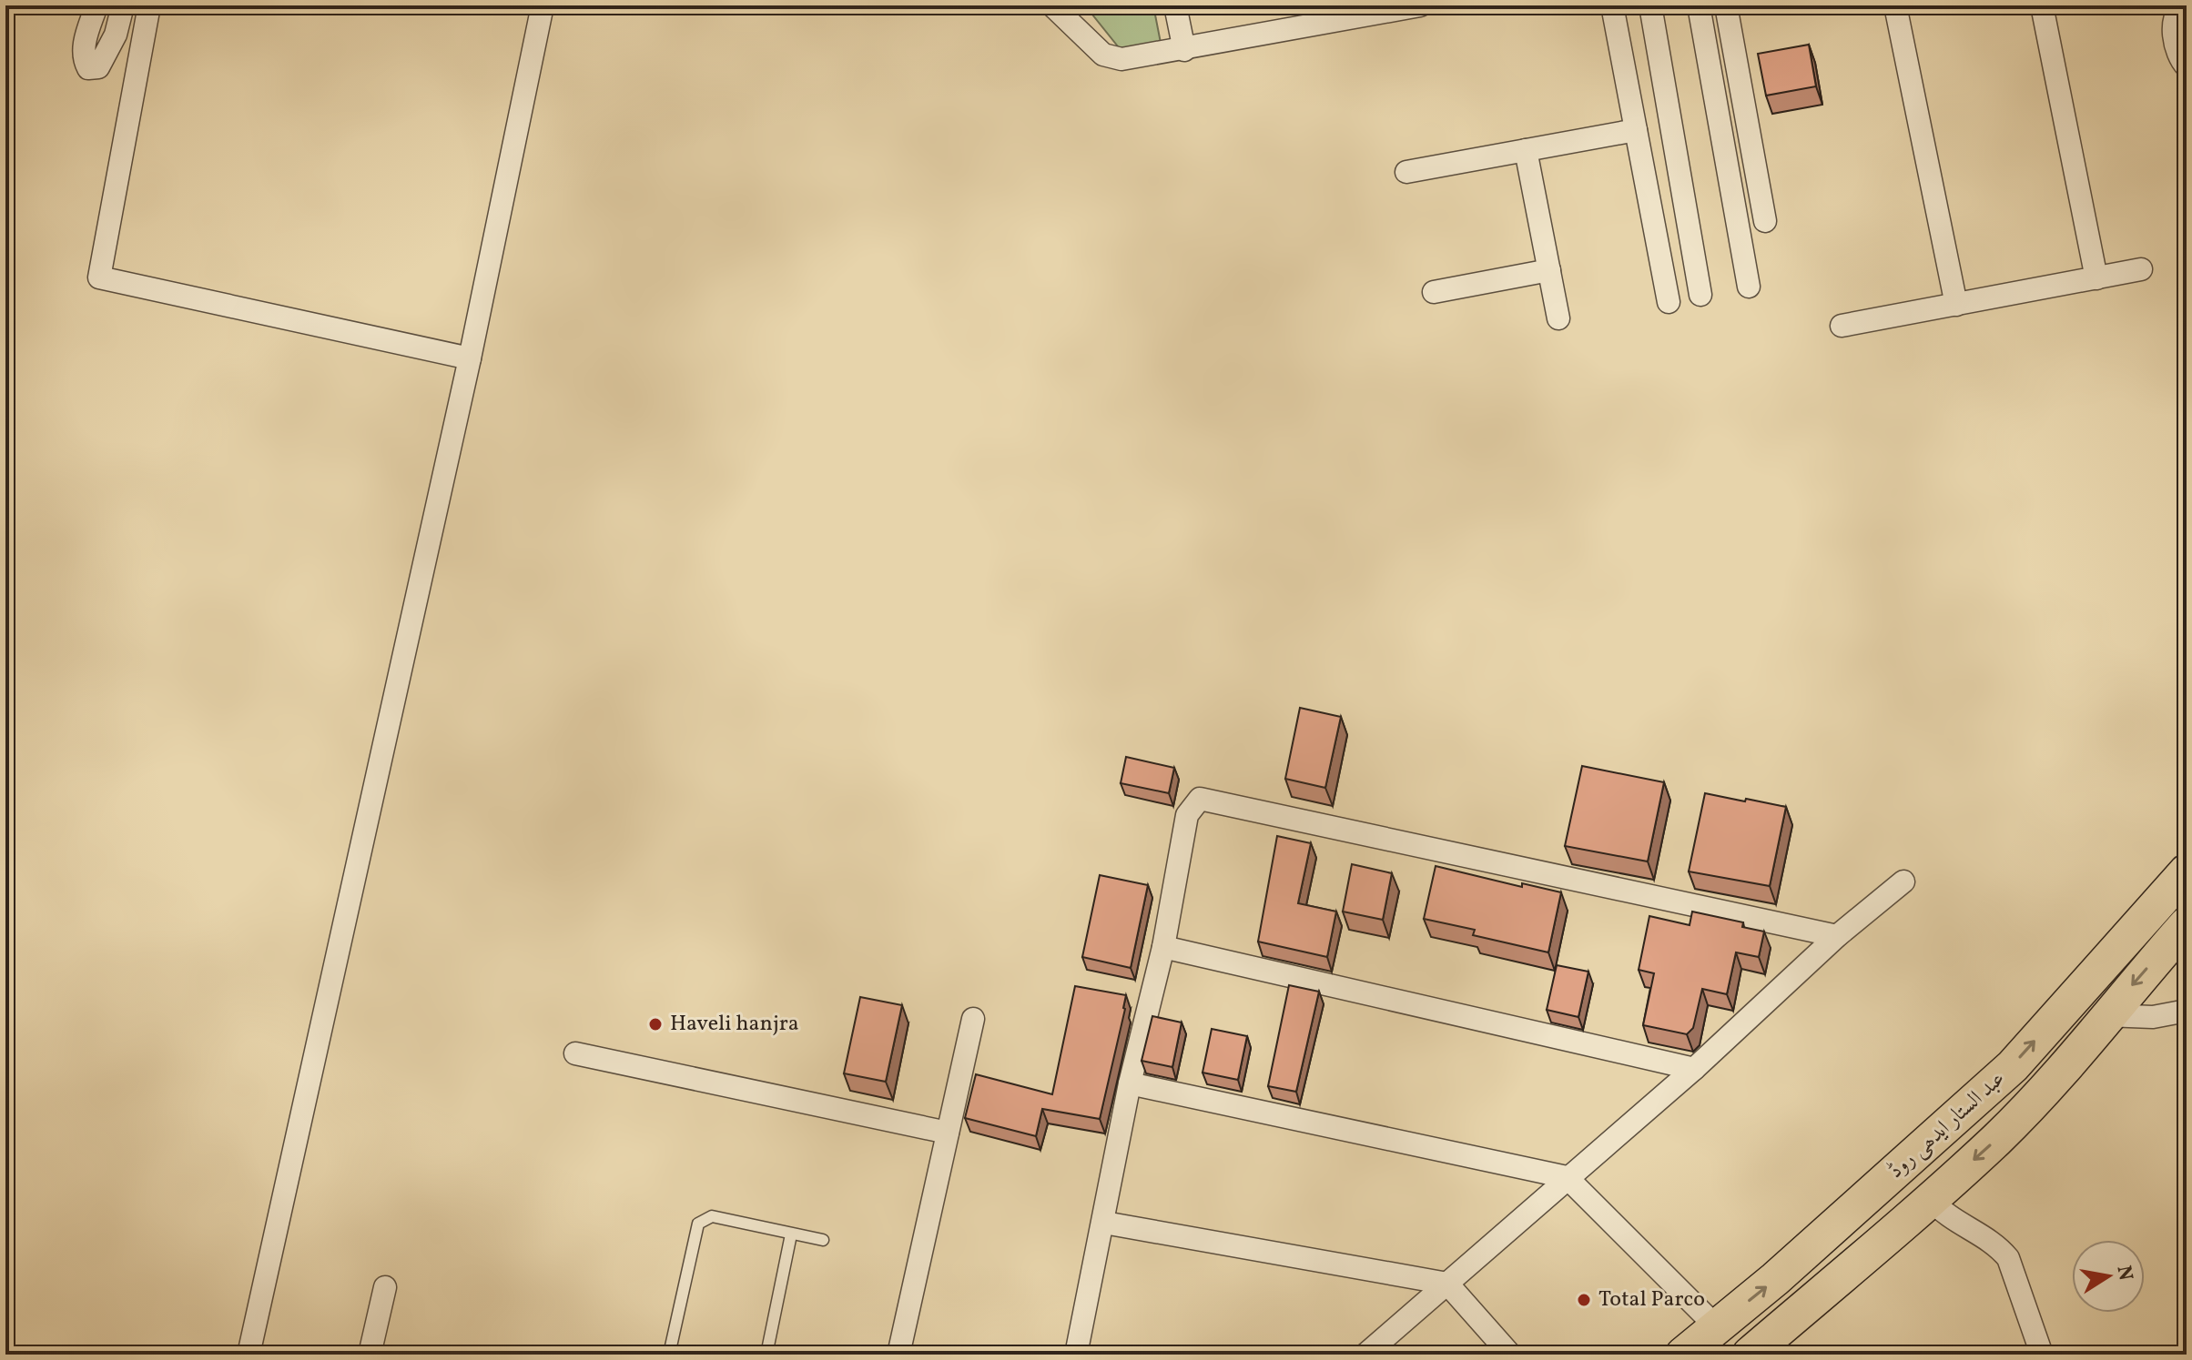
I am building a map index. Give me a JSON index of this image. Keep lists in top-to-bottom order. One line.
{"streets":{"main road":["عبد الستار ایدھی روڈ"]},"places":["Haveli hanjra","Total Parco"],"north":"right"}
